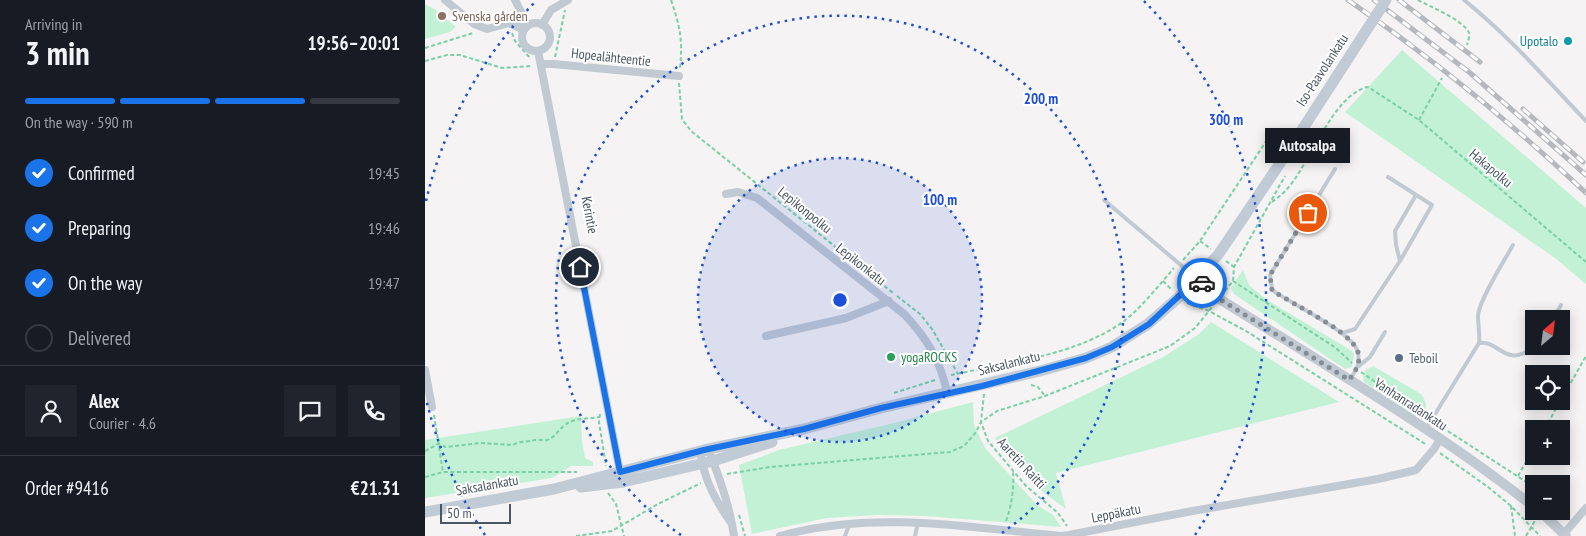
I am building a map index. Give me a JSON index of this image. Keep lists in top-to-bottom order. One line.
{"streets":{"main road":["Iso-Paavolankatu","Saksalankatu"],"street":["Hopealähteentie","Kerintie","Lepikonkatu","Vanhanradankatu","Leppäkatu"],"path":["Hakapolku","Lepikonpolku","Aaretin Raitti"]},"crossings":[["Hopealähteentie","Lepikonpolku"],["Hopealähteentie","Kerintie"],["Iso-Paavolankatu","Saksalankatu"],["Iso-Paavolankatu","Vanhanradankatu"],["Kerintie","Saksalankatu"],["Lepikonkatu","Saksalankatu"],["Saksalankatu","Vanhanradankatu"],["Vanhanradankatu","Leppäkatu"],["Aaretin Raitti","Leppäkatu"]],"places":["Svenska gården","Upotalo","Autosalpa","yogaROCKS","Teboil"],"scale_bar":"50 m","north":"top right","page":{"heading":["3 min","Arriving in","19:56–20:01"],"panel":["Alex","Courier · 4.6","Order #9416","€21.31"],"bar":"On the way · 590 m","bubble":"Autosalpa","list":[["Confirmed","19:45"],["Preparing","19:46"],["On the way","19:47"],"Delivered"],"map_buttons":["+","−"],"scale":"50 m"},"rings":["200 m","300 m","100 m"]}
